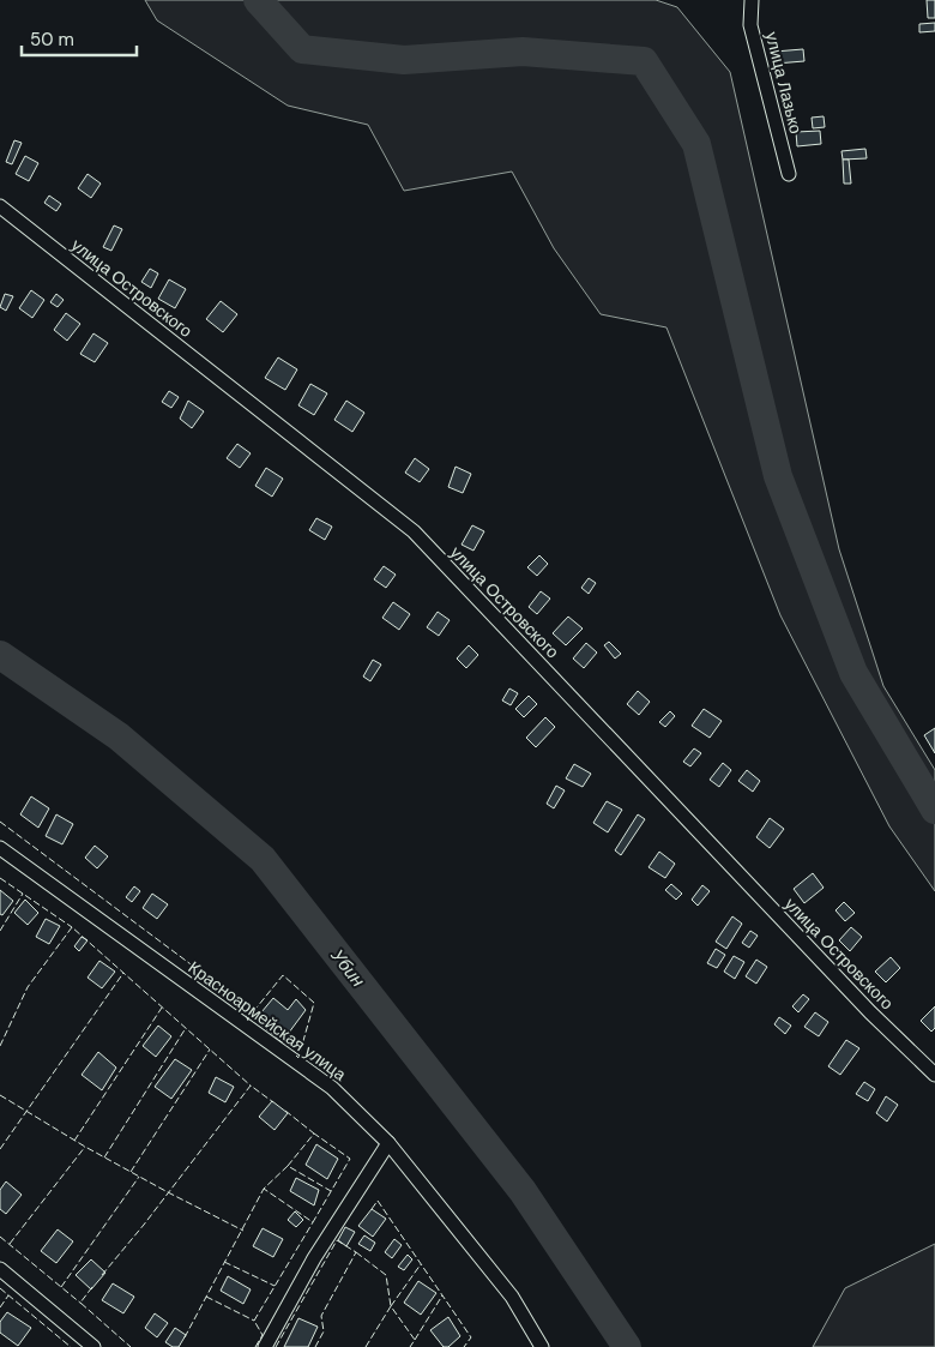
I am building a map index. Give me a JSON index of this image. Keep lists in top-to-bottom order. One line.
{"streets":{"street":["улица Лазько","улица Островского","Красноармейская улица"]},"water":["Убин"],"scale_bar":"50 m"}
